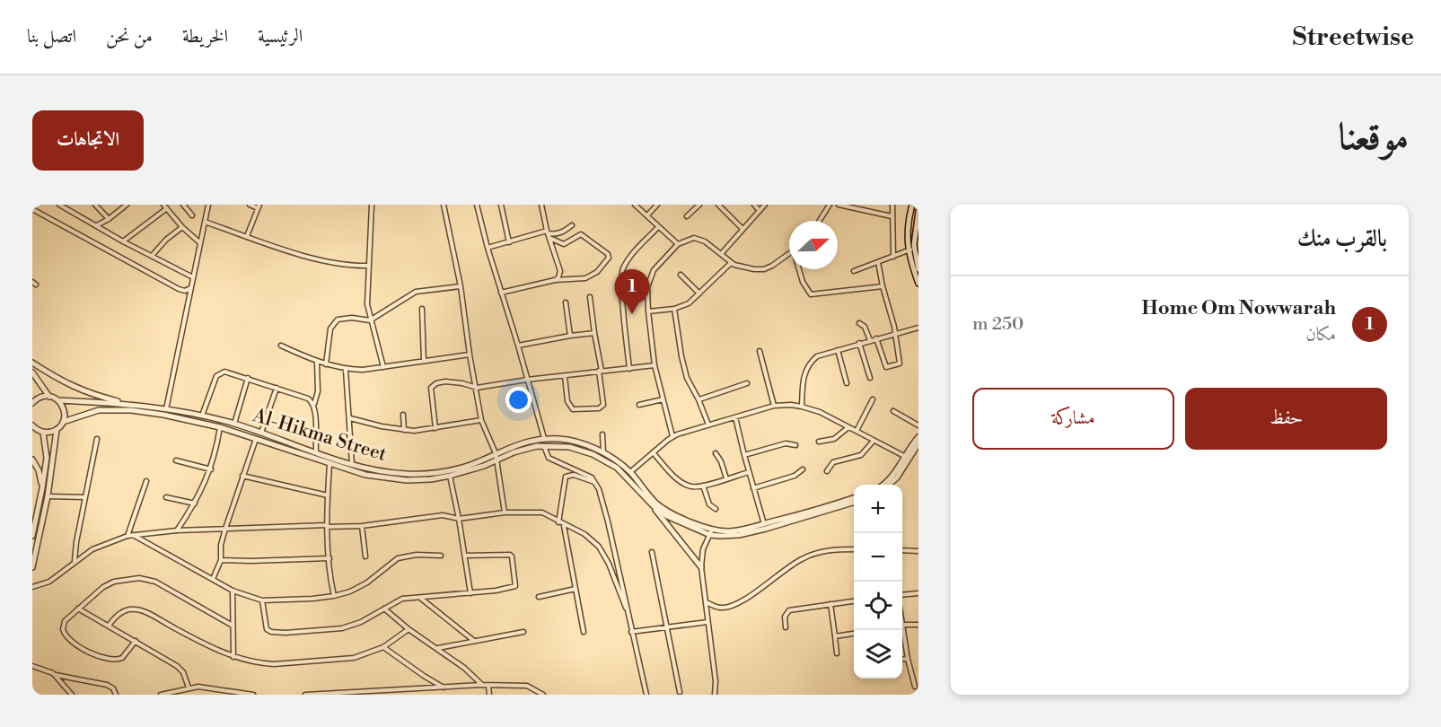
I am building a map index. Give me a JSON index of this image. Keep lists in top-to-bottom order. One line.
{"streets":{"street":["Al-Hikma Street"]},"north":"right","page":{"header":"Streetwise","nav":["الرئيسية","الخريطة","من نحن","اتصل بنا"],"title":"موقعنا","buttons":["الاتجاهات",["حفظ","مشاركة"]],"heading":"بالقرب منك","pins":"1","list":[{"mark":"1","name":"Home Om Nowwarah","note":"مكان","value":"250 m"}],"map_buttons":["+","−"]}}
